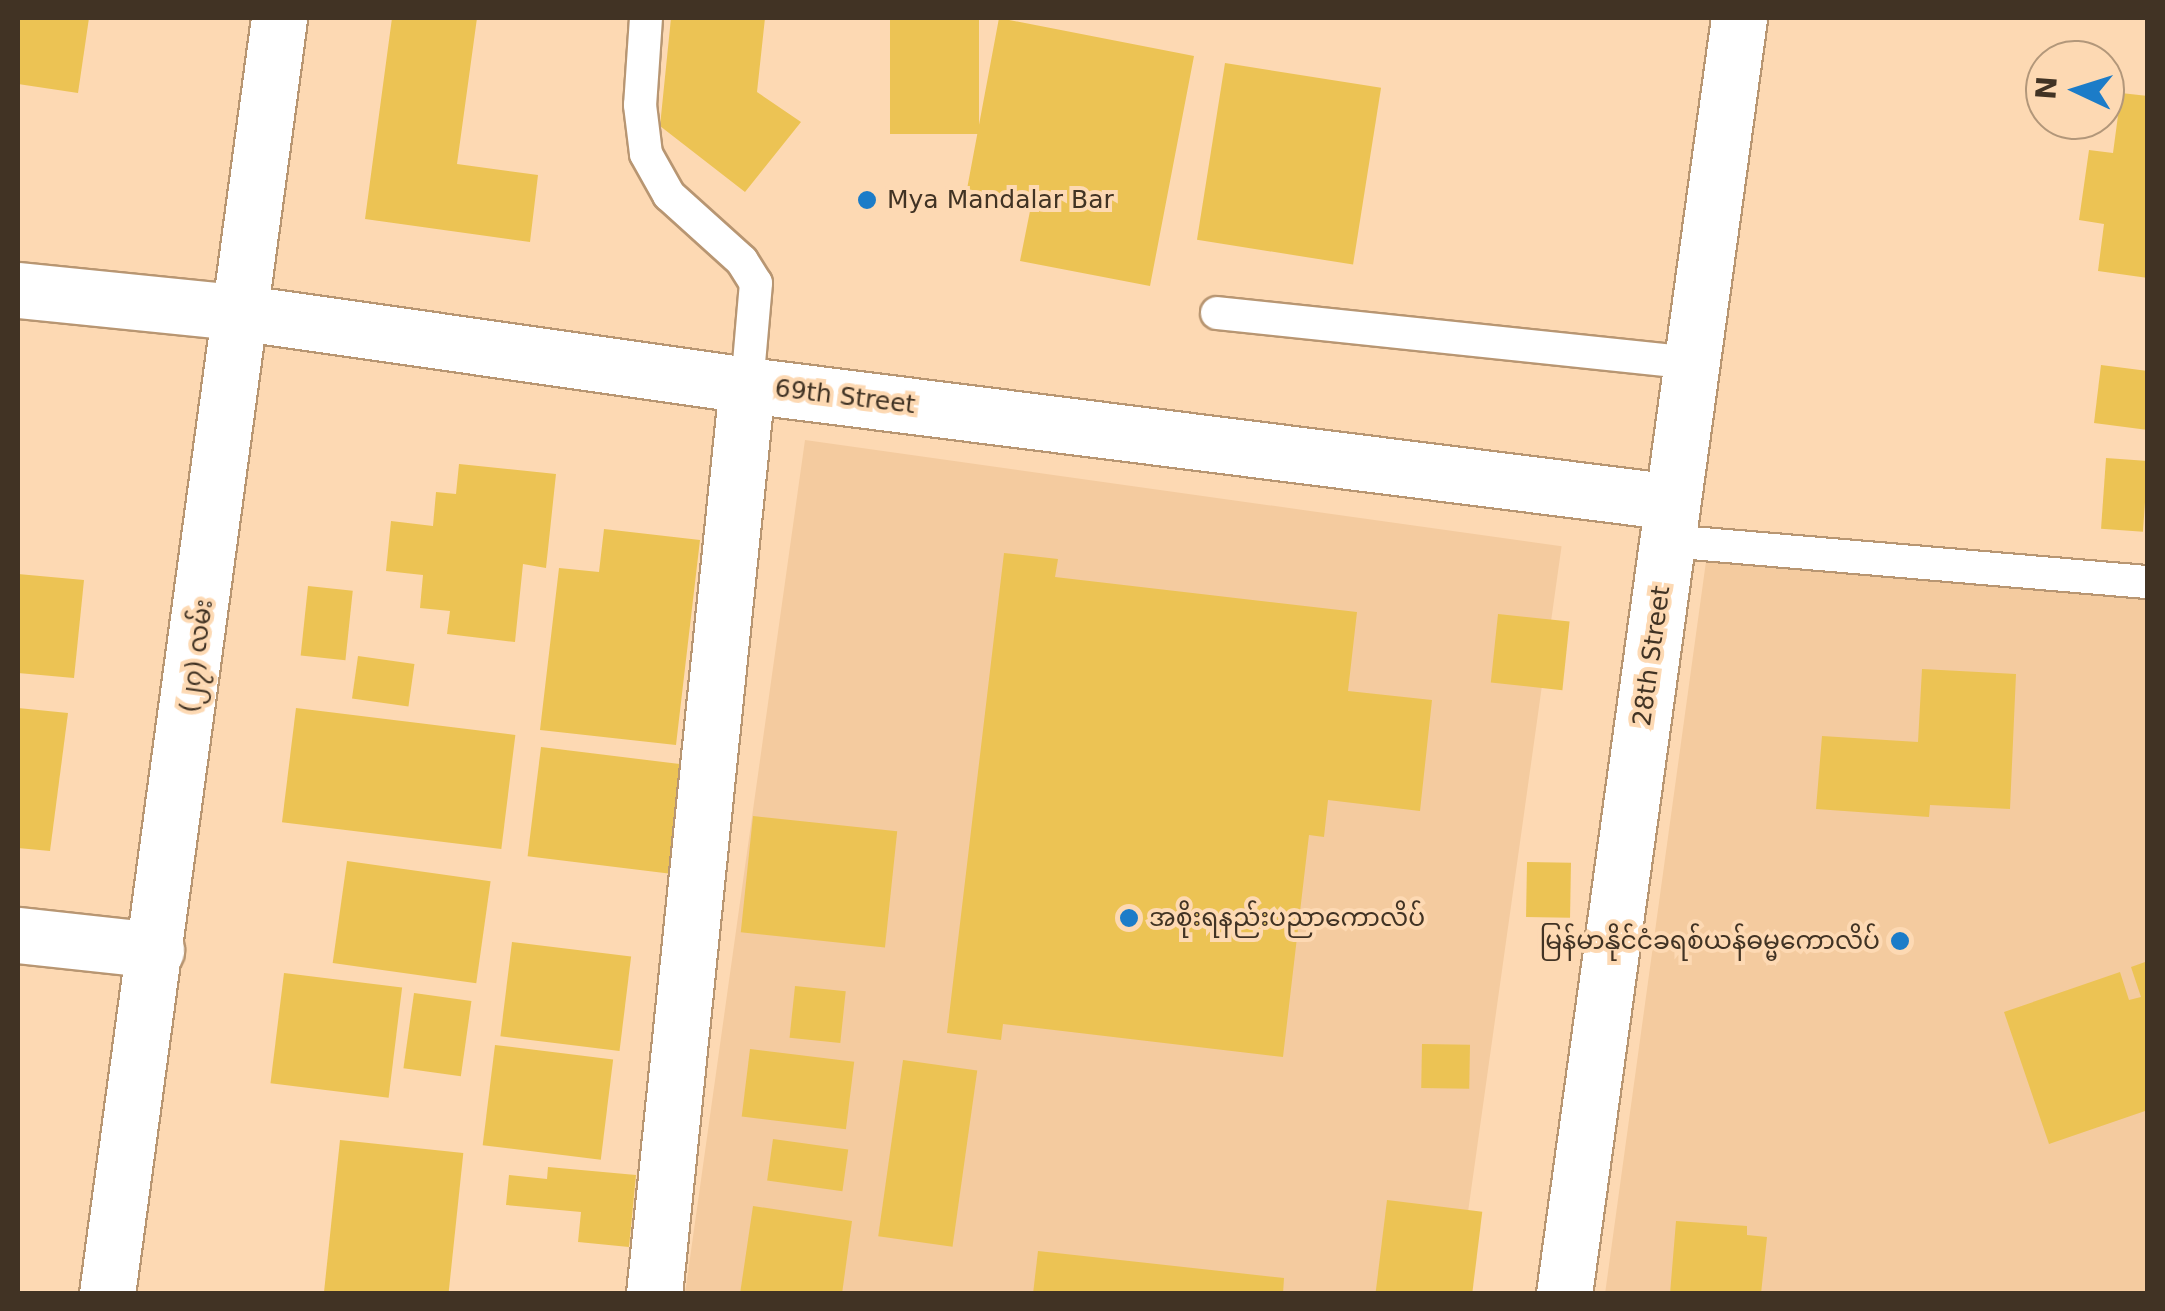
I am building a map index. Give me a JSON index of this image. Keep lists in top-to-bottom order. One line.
{"streets":{"street":["69th Street","(၂၇) လမ်း","28th Street"]},"crossings":[["69th Street","(၂၇) လမ်း"],["69th Street","28th Street"]],"places":["Mya Mandalar Bar","အစိုးရနည်းပညာကောလိပ်","မြန်မာနိုင်ငံခရစ်ယန်ဓမ္မကောလိပ်"],"north":"left"}
